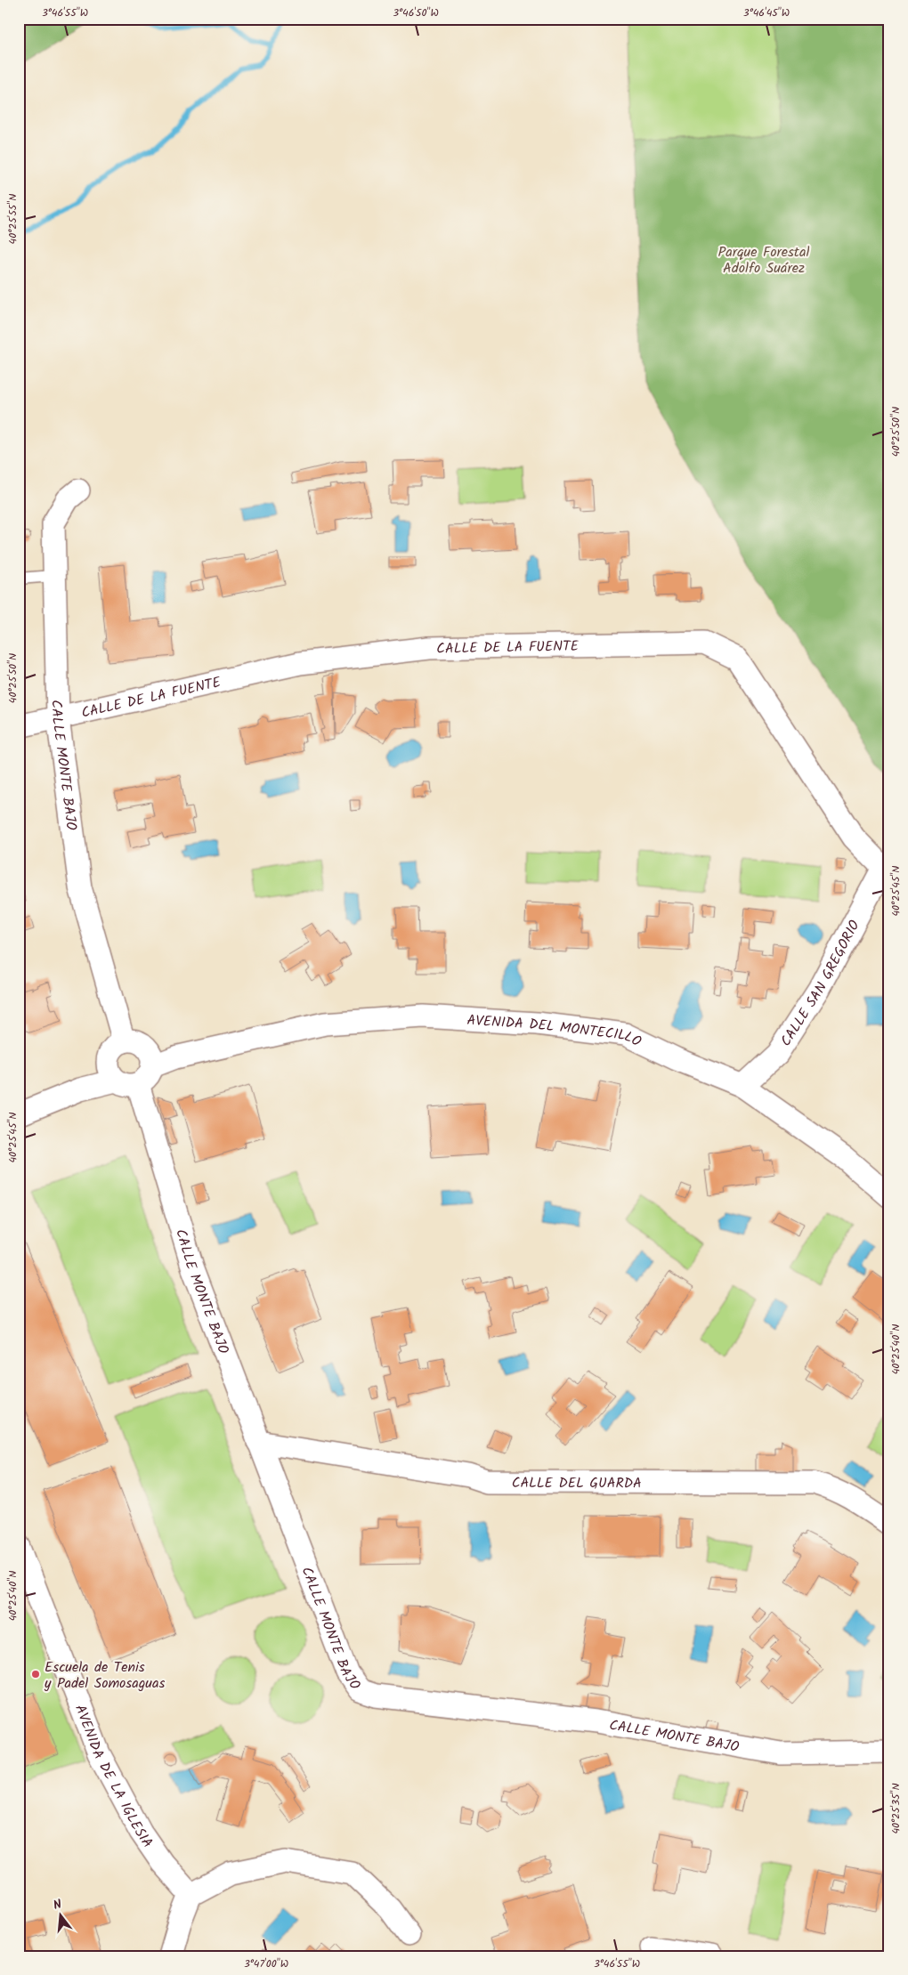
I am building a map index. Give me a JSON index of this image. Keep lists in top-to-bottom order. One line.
{"streets":{"street":["CALLE DE LA FUENTE","CALLE MONTE BAJO","CALLE SAN GREGORIO","AVENIDA DEL MONTECILLO","CALLE DEL GUARDA","AVENIDA DE LA IGLESIA"]},"crossings":[["CALLE DE LA FUENTE","CALLE MONTE BAJO"],["CALLE DE LA FUENTE","CALLE SAN GREGORIO"],["CALLE MONTE BAJO","AVENIDA DEL MONTECILLO"],["CALLE MONTE BAJO","CALLE DEL GUARDA"],["CALLE SAN GREGORIO","AVENIDA DEL MONTECILLO"]],"parks":["Parque Forestal Adolfo Suárez"],"places":["Escuela de Tenis y Padel Somosaguas"],"north":"top","coordinates":["3°46'55\"W","3°46'50\"W","3°46'45\"W","40°25'55\"N","40°25'50\"N","40°25'45\"N","40°25'40\"N","40°25'35\"N","3°47'00\"W"]}
